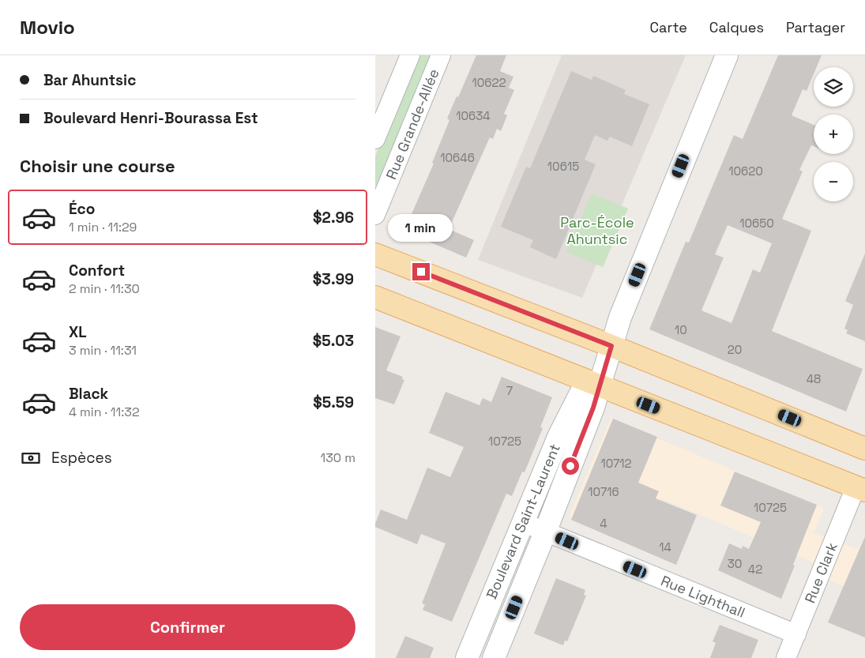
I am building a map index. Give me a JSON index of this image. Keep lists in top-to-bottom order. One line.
{"streets":{"street":["Rue Grande-Allée","Boulevard Saint-Laurent","Rue Clark","Rue Lighthall"]},"crossings":[["Boulevard Saint-Laurent","Rue Lighthall"],["Rue Clark","Rue Lighthall"]],"parks":["Parc-École Ahuntsic"],"house_numbers":["10622","10634","10646","10615","10620","10650","10","20","48","7","10725","10712","10716","10725","4","14","30","42"],"page":{"header":"Movio","nav":["Carte","Calques","Partager"],"banner":["Bar Ahuntsic","Boulevard Henri-Bourassa Est"],"map_buttons":["+","−"],"heading":"Choisir une course","list":[{"name":"Éco","note":"1 min · 11:29","value":"$2.96"},{"name":"Confort","note":"2 min · 11:30","value":"$3.99"},{"name":"XL","note":"3 min · 11:31","value":"$5.03"},{"name":"Black","note":"4 min · 11:32","value":"$5.59"}],"bubble":"1 min","pay":["Espèces","130 m"],"buttons":"Confirmer"}}
